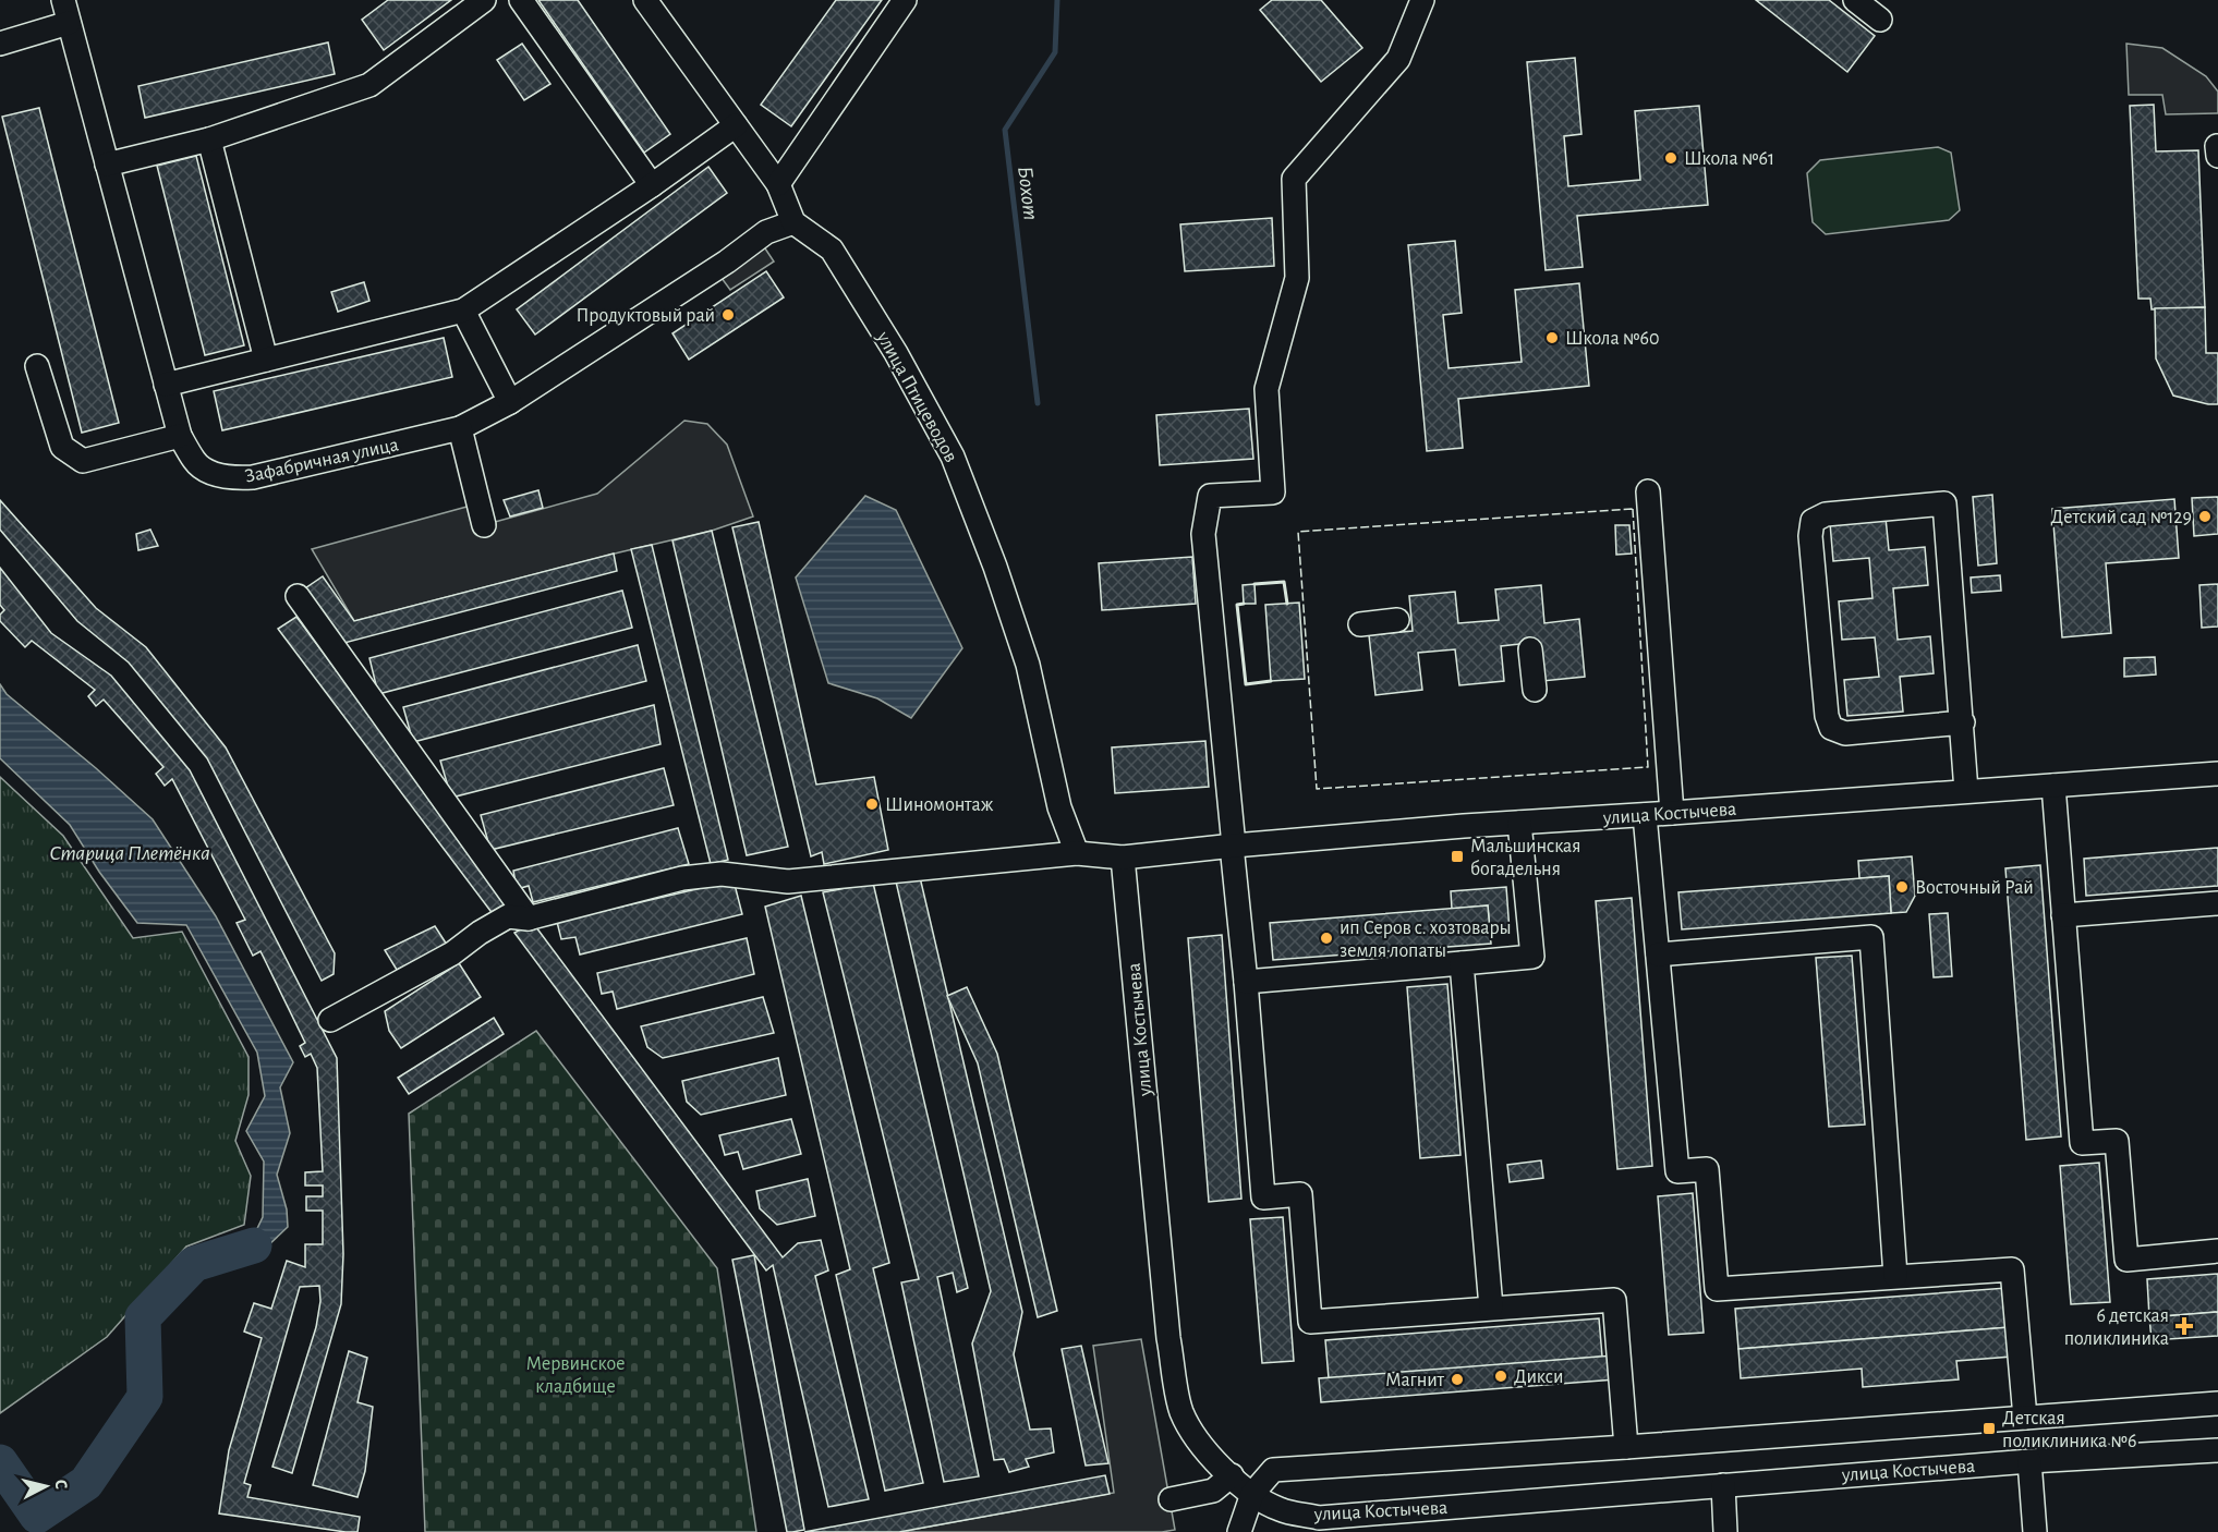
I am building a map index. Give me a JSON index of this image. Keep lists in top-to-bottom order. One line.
{"streets":{"street":["улица Птицеводов","Зафабричная улица","улица Костычева"]},"crossings":[["улица Птицеводов","Зафабричная улица"],["улица Птицеводов","улица Костычева"]],"water":["Бохот","Старица Плетёнка"],"parks":["Мервинское кладбище"],"places":{"other":["Школа №61","Продуктовый рай","Школа №60","Детский сад №129","Шиномонтаж","Восточный Рай","ип Серов с. хозтовары земля лопаты","Дикси","Магнит"],"transit":["Мальшинская богадельня","Детская поликлиника №6"],"health":["6 детская поликлиника"]},"north":"right"}
